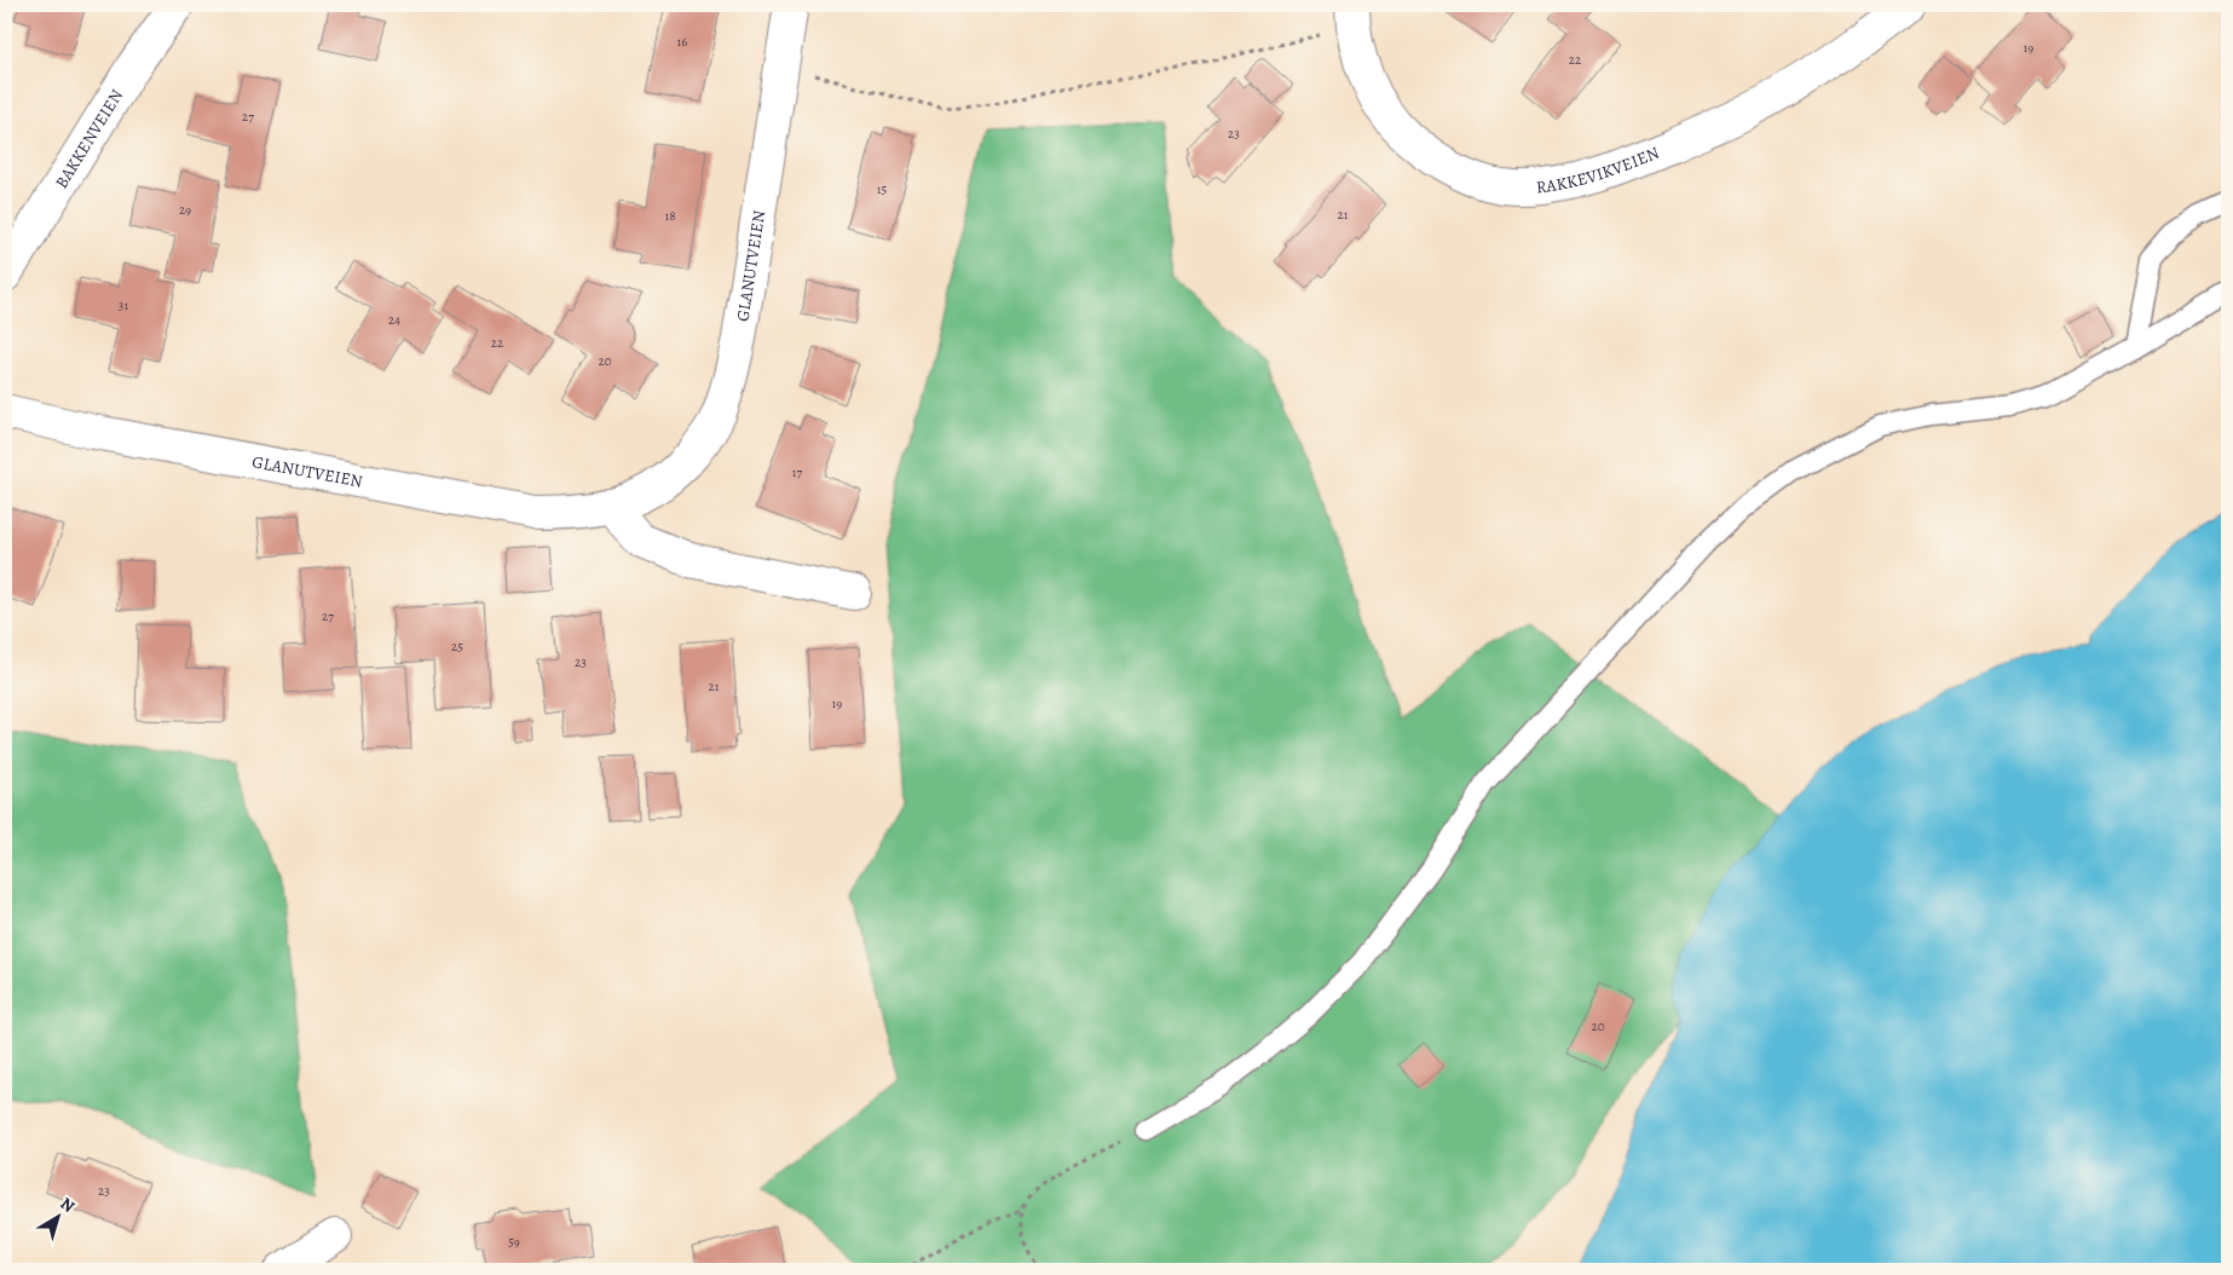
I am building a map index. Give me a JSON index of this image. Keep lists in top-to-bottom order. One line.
{"streets":{"street":["BAKKENVEIEN","RAKKEVIKVEIEN","GLANUTVEIEN"]},"house_numbers":["16","19","22","27","23","15","29","21","18","31","24","22","20","17","27","25","23","21","19","20","23","59"],"north":"top right"}
